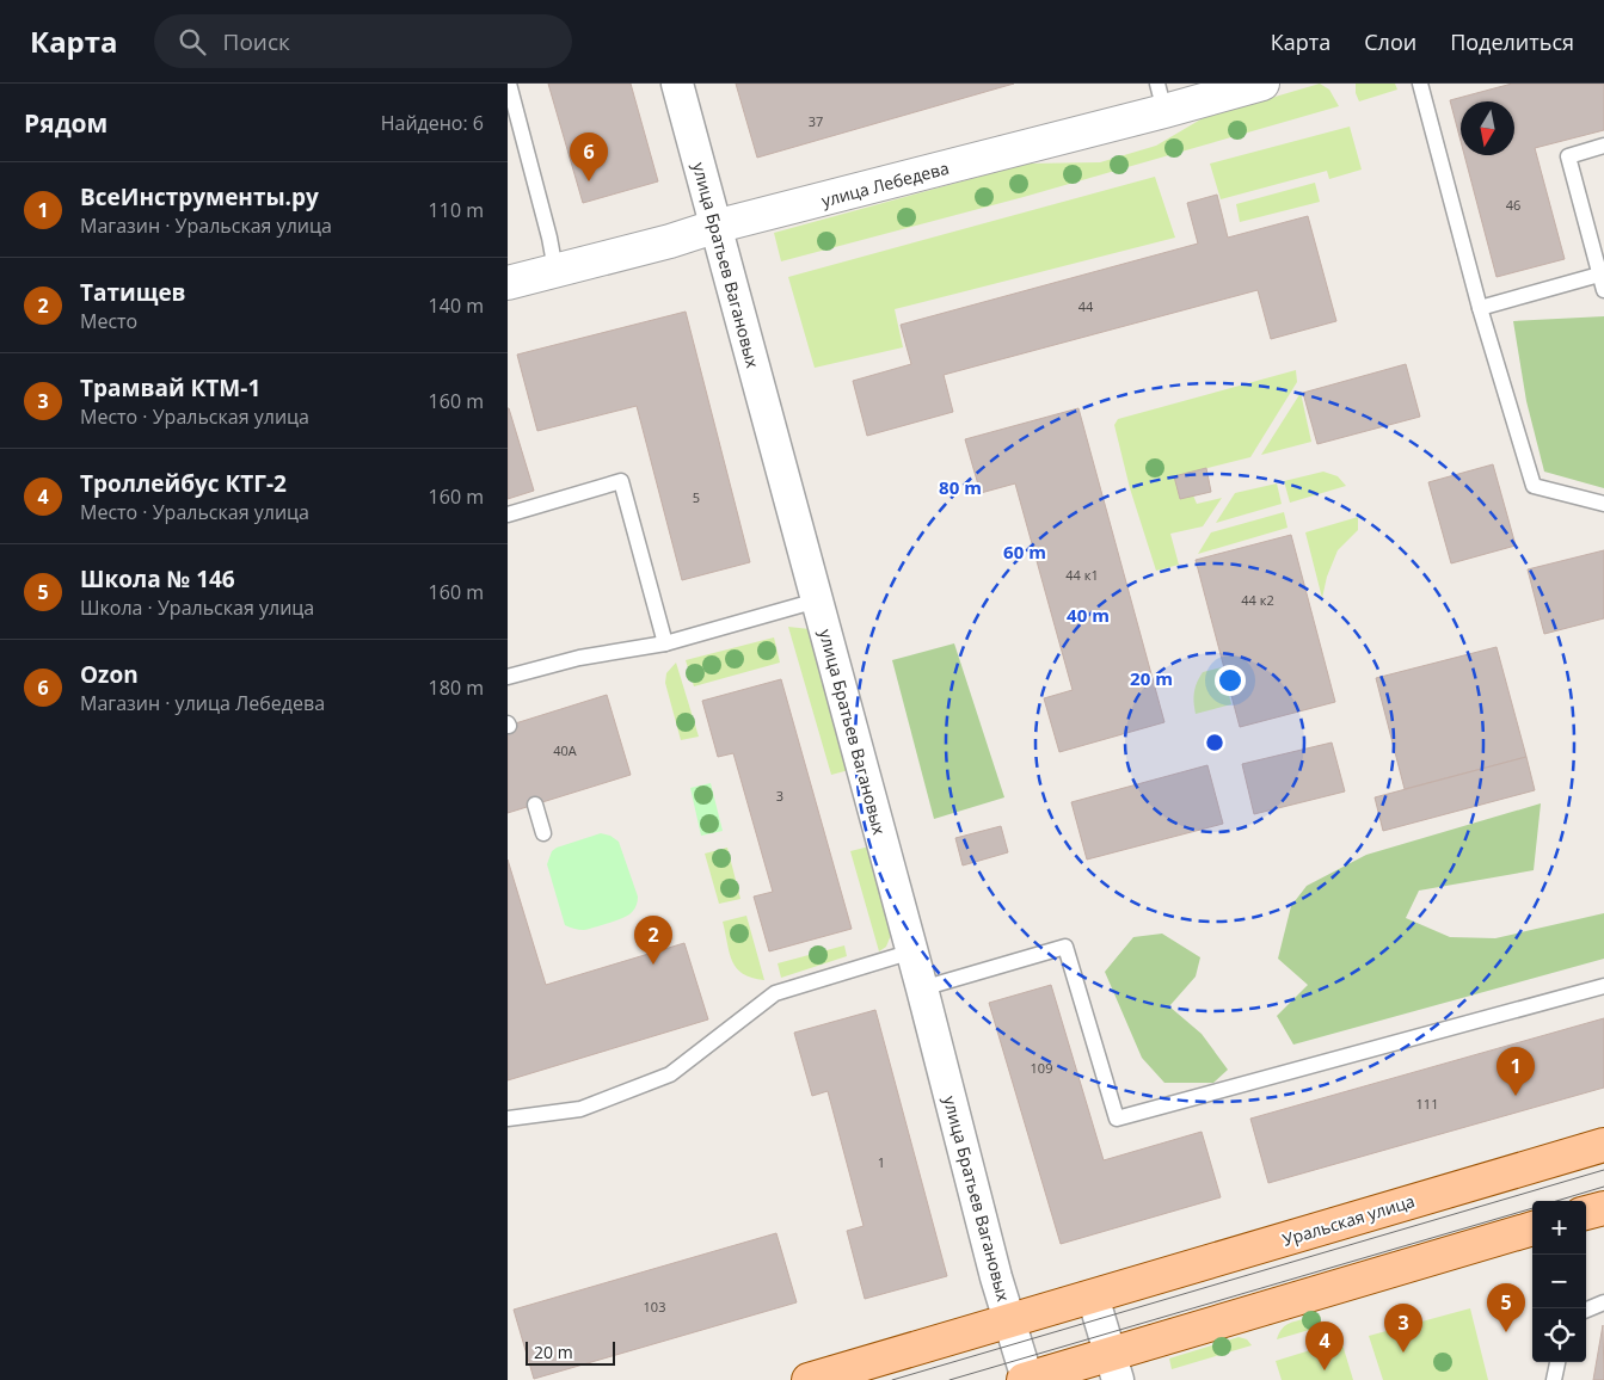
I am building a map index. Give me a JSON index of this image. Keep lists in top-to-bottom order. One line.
{"streets":{"main road":["Уральская улица"],"street":["улица Лебедева","улица Братьев Вагановых"]},"crossings":[["улица Лебедева","улица Братьев Вагановых"],["улица Братьев Вагановых","Уральская улица"]],"house_numbers":["37","46","44","5","44 к1","44 к2","40А","3","109","111","1","103"],"scale_bar":"20 m","north":"bottom","page":{"header":"Карта","search":"Поиск","nav":["Карта","Слои","Поделиться"],"heading":["Рядом","Найдено: 6"],"pins":["6","2","1","5","3","4"],"list":[{"mark":"1","name":"ВсеИнструменты.ру","note":"Магазин · Уральская улица","value":"110 m"},{"mark":"2","name":"Татищев","note":"Место","value":"140 m"},{"mark":"3","name":"Трамвай КТМ-1","note":"Место · Уральская улица","value":"160 m"},{"mark":"4","name":"Троллейбус КТГ-2","note":"Место · Уральская улица","value":"160 m"},{"mark":"5","name":"Школа № 146","note":"Школа · Уральская улица","value":"160 m"},{"mark":"6","name":"Ozon","note":"Магазин · улица Лебедева","value":"180 m"}],"map_buttons":["+","−"],"scale":"20 m"},"rings":["80 m","60 m","40 m","20 m"]}
